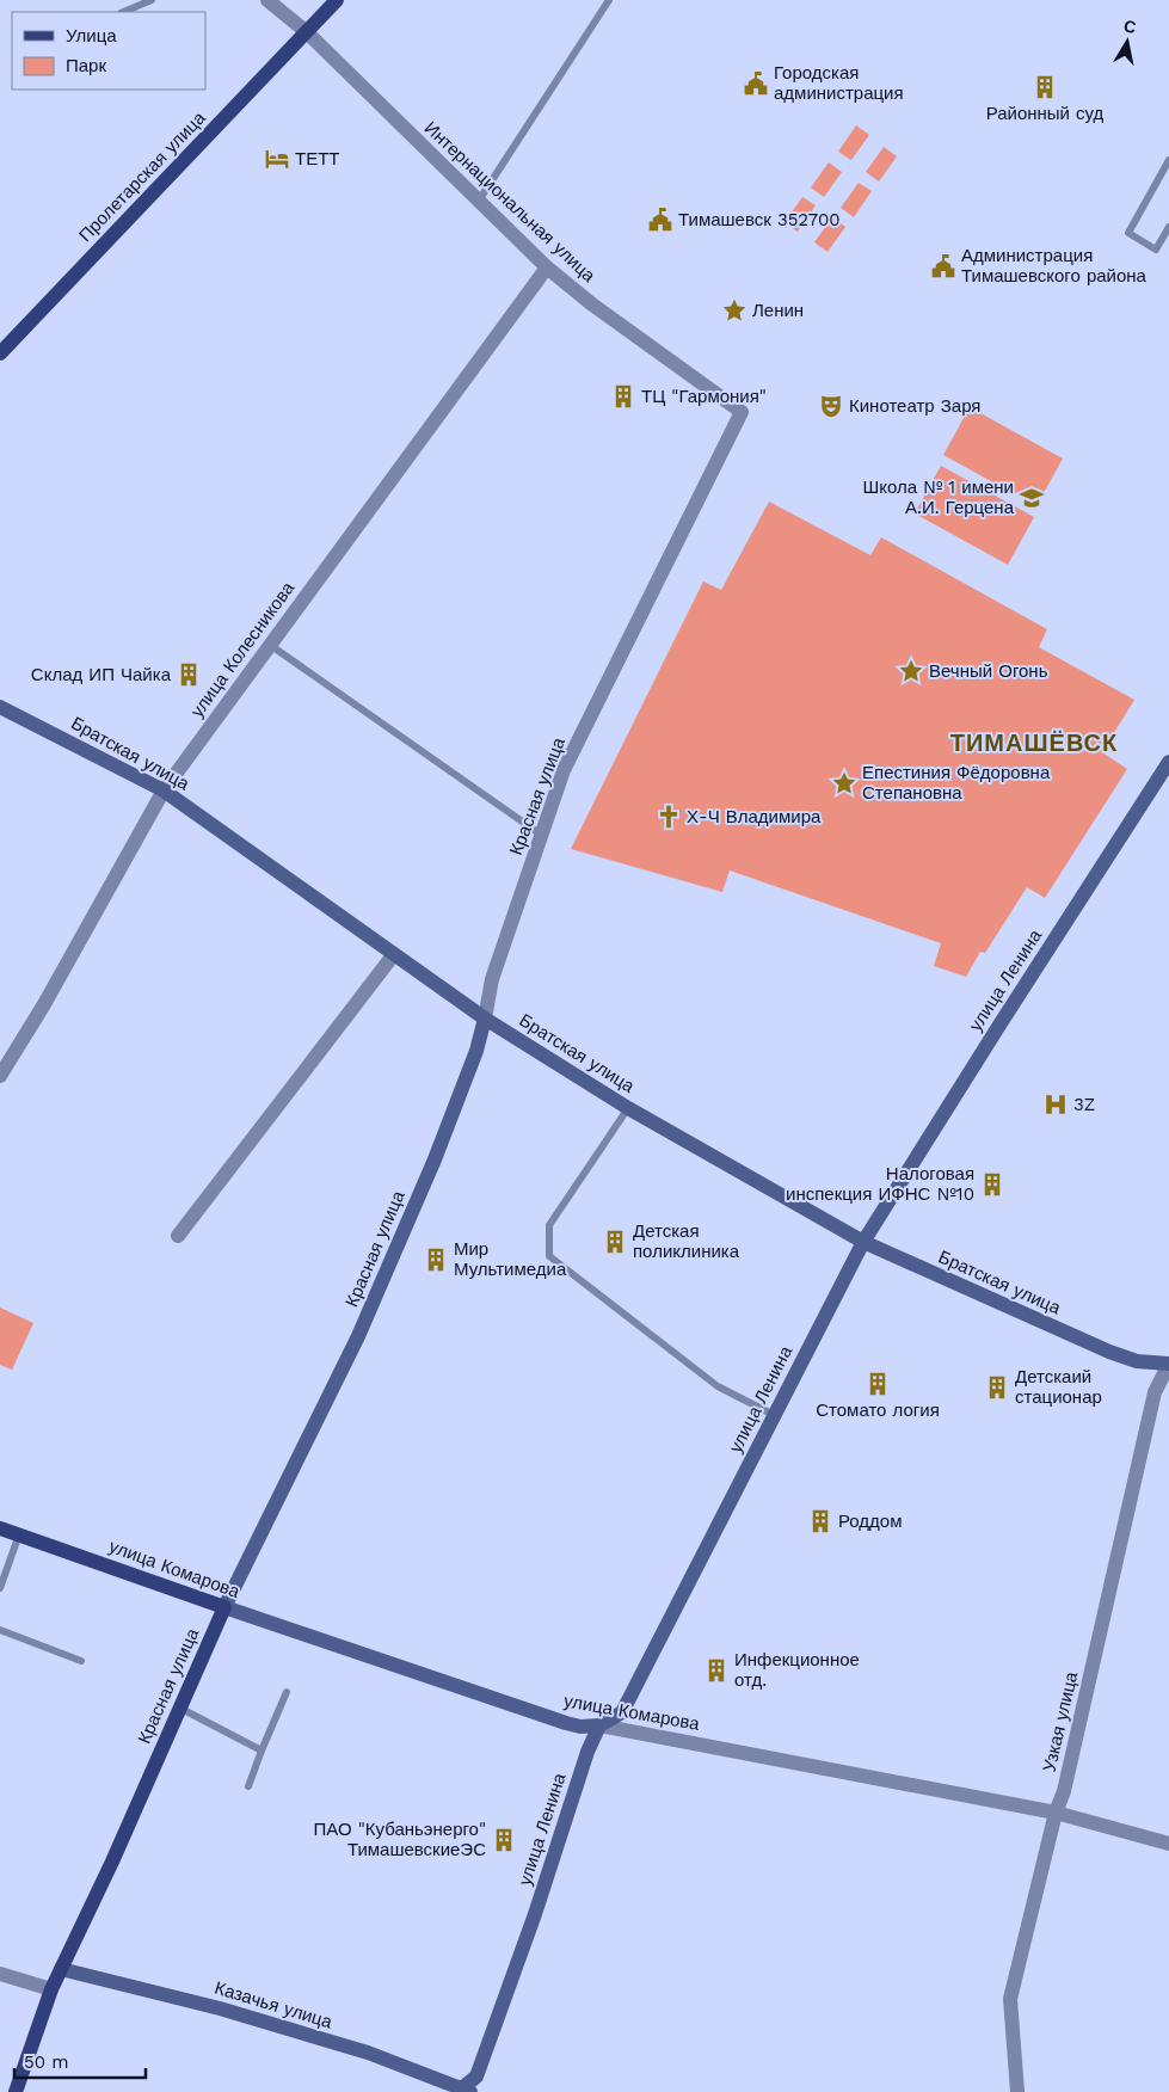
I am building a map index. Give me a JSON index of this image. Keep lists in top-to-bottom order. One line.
{"streets":{"main road":["Пролетарская улица","Братская улица","Красная улица","улица Ленина","улица Комарова","Казачья улица"],"street":["Интернациональная улица","улица Колесникова","Узкая улица"]},"crossings":[["Пролетарская улица","Интернациональная улица"],["Интернациональная улица","улица Колесникова"],["Интернациональная улица","Красная улица"],["улица Колесникова","Братская улица"],["Братская улица","Красная улица"],["Братская улица","улица Ленина"],["Братская улица","Узкая улица"],["Красная улица","улица Комарова"],["Красная улица","Казачья улица"],["улица Ленина","улица Комарова"],["улица Ленина","Казачья улица"],["улица Комарова","Узкая улица"]],"districts":["ТИМАШЁВСК"],"places":{"public building":["Городская администрация","Тимашевск 352700","Администрация Тимашевского района"],"building":["Районный суд","ТЦ \"Гармония\"","Склад ИП Чайка","Налоговая инспекция ИФНС №10","Детская поликлиника","Мир Мультимедиа","Стомато логия","Детскаий стационар","Роддом","Инфекционное отд.","ПАО \"Кубаньэнерго\" ТимашевскиеЭС"],"hotel":["ТЕТТ"],"place":["Ленин","Вечный Огонь","Епестиния Фёдоровна Степановна"],"theatre":["Кинотеатр Заря"],"school or university":["Школа № 1 имени А.И. Герцена"],"church":["Х-Ч Владимира"],"hospital":["3Z"]},"legend":["Улица","Парк"],"scale_bar":"50 m","north":"top"}
